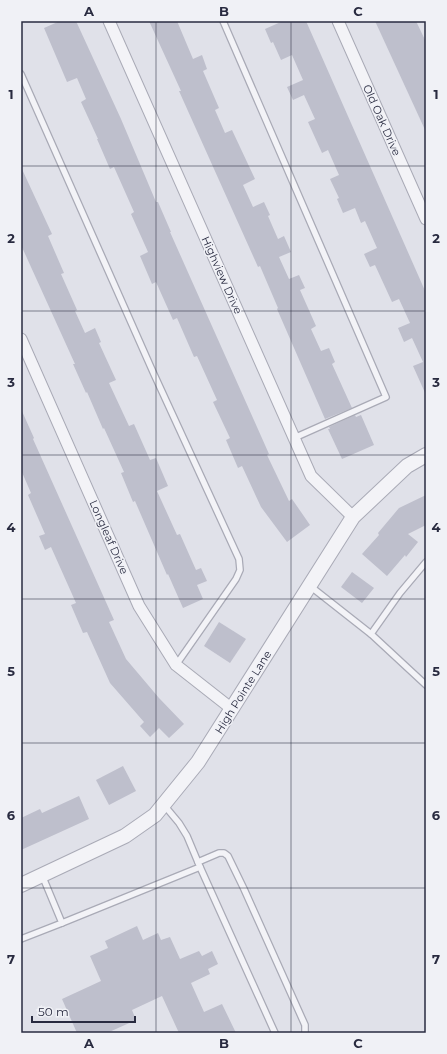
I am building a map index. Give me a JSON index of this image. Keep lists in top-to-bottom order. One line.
{"streets":{"street":["Old Oak Drive","Highview Drive","Longleaf Drive","High Pointe Lane"]},"crossings":[["Highview Drive","High Pointe Lane"],["Longleaf Drive","High Pointe Lane"]],"scale_bar":"50 m","grid":{"columns":["A","B","C"],"rows":["1","2","3","4","5","6","7"]}}
